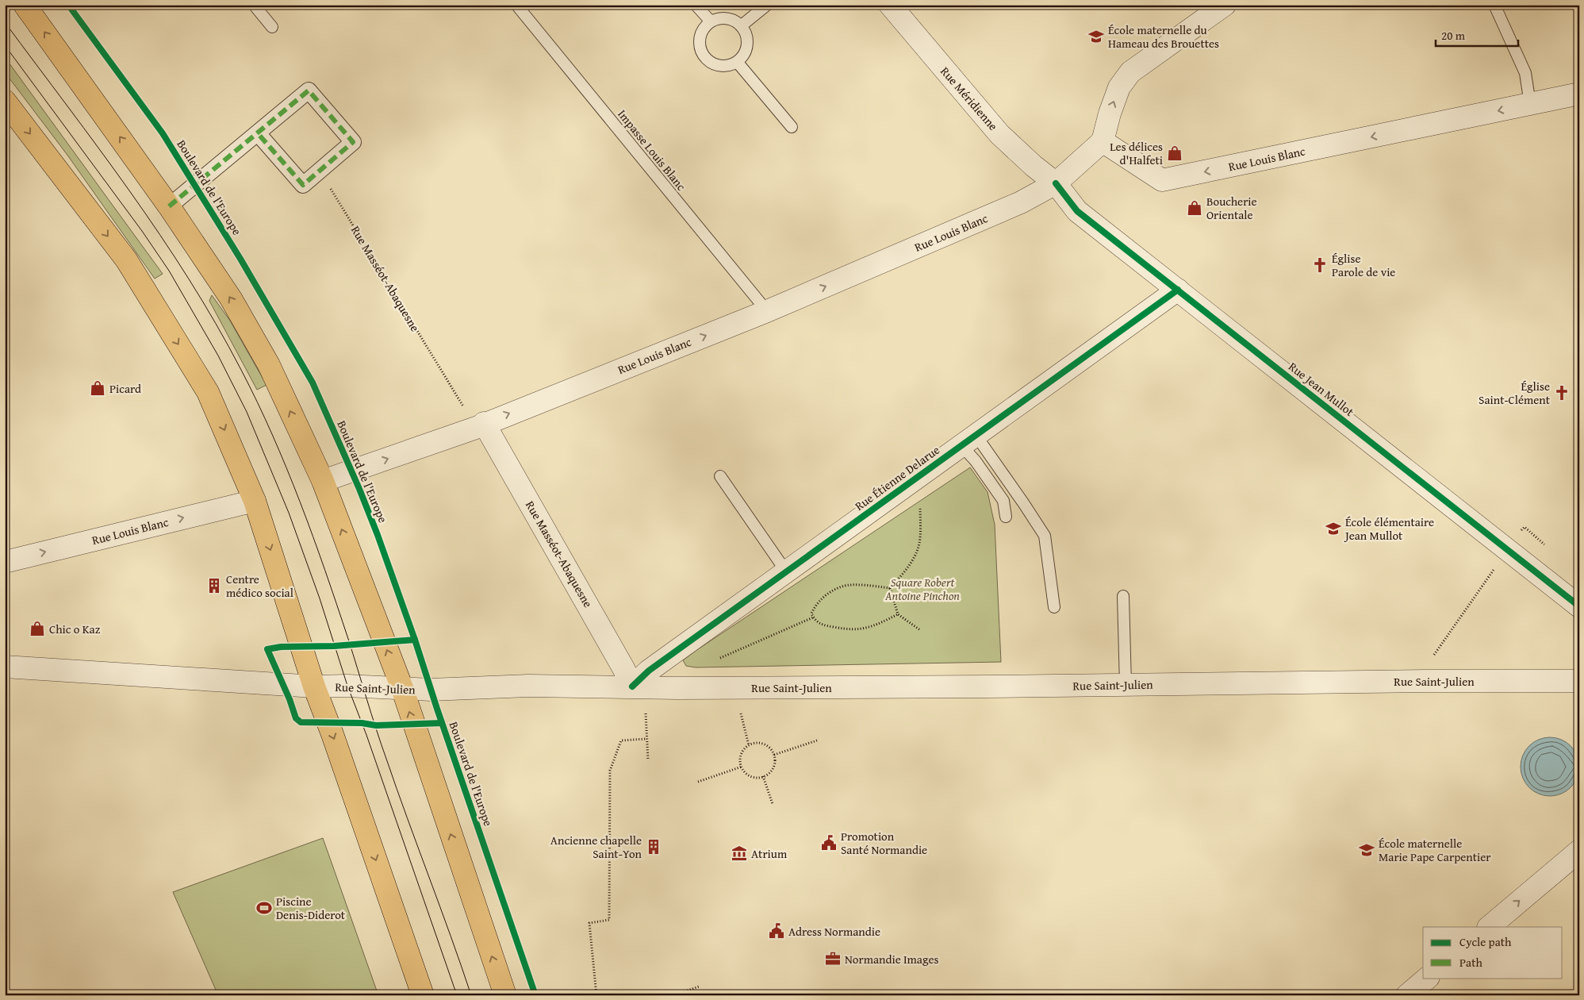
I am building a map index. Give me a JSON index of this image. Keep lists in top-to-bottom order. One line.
{"streets":{"street":["Rue Méridienne","Rue Louis Blanc","Rue Masséot-Abaquesne","Rue Jean Mullot","Rue Étienne Delarue","Rue Saint-Julien"],"lane":["Impasse Louis Blanc"],"cycle path":["Boulevard de l'Europe"]},"crossings":[["Rue Méridienne","Rue Louis Blanc"],["Rue Méridienne","Rue Jean Mullot"],["Impasse Louis Blanc","Rue Louis Blanc"],["Rue Louis Blanc","Rue Masséot-Abaquesne"],["Rue Louis Blanc","Rue Jean Mullot"],["Rue Masséot-Abaquesne","Rue Étienne Delarue"],["Rue Masséot-Abaquesne","Rue Saint-Julien"],["Rue Jean Mullot","Rue Étienne Delarue"],["Rue Étienne Delarue","Rue Saint-Julien"]],"parks":["Square Robert Antoine Pinchon"],"places":{"school or university":["École maternelle du Hameau des Brouettes","École élémentaire Jean Mullot","École maternelle Marie Pape Carpentier"],"shop":["Les délices d'Halfeti","Boucherie Orientale","Picard","Chic o Kaz"],"church":["Église Parole de vie","Église Saint-Clément"],"building":["Centre médico social","Ancienne chapelle Saint-Yon"],"public building":["Promotion Santé Normandie","Adress Normandie"],"museum":["Atrium"],"sports":["Piscine Denis-Diderot"],"office":["Normandie Images"]},"legend":["Cycle path","Path"],"scale_bar":"20 m"}
